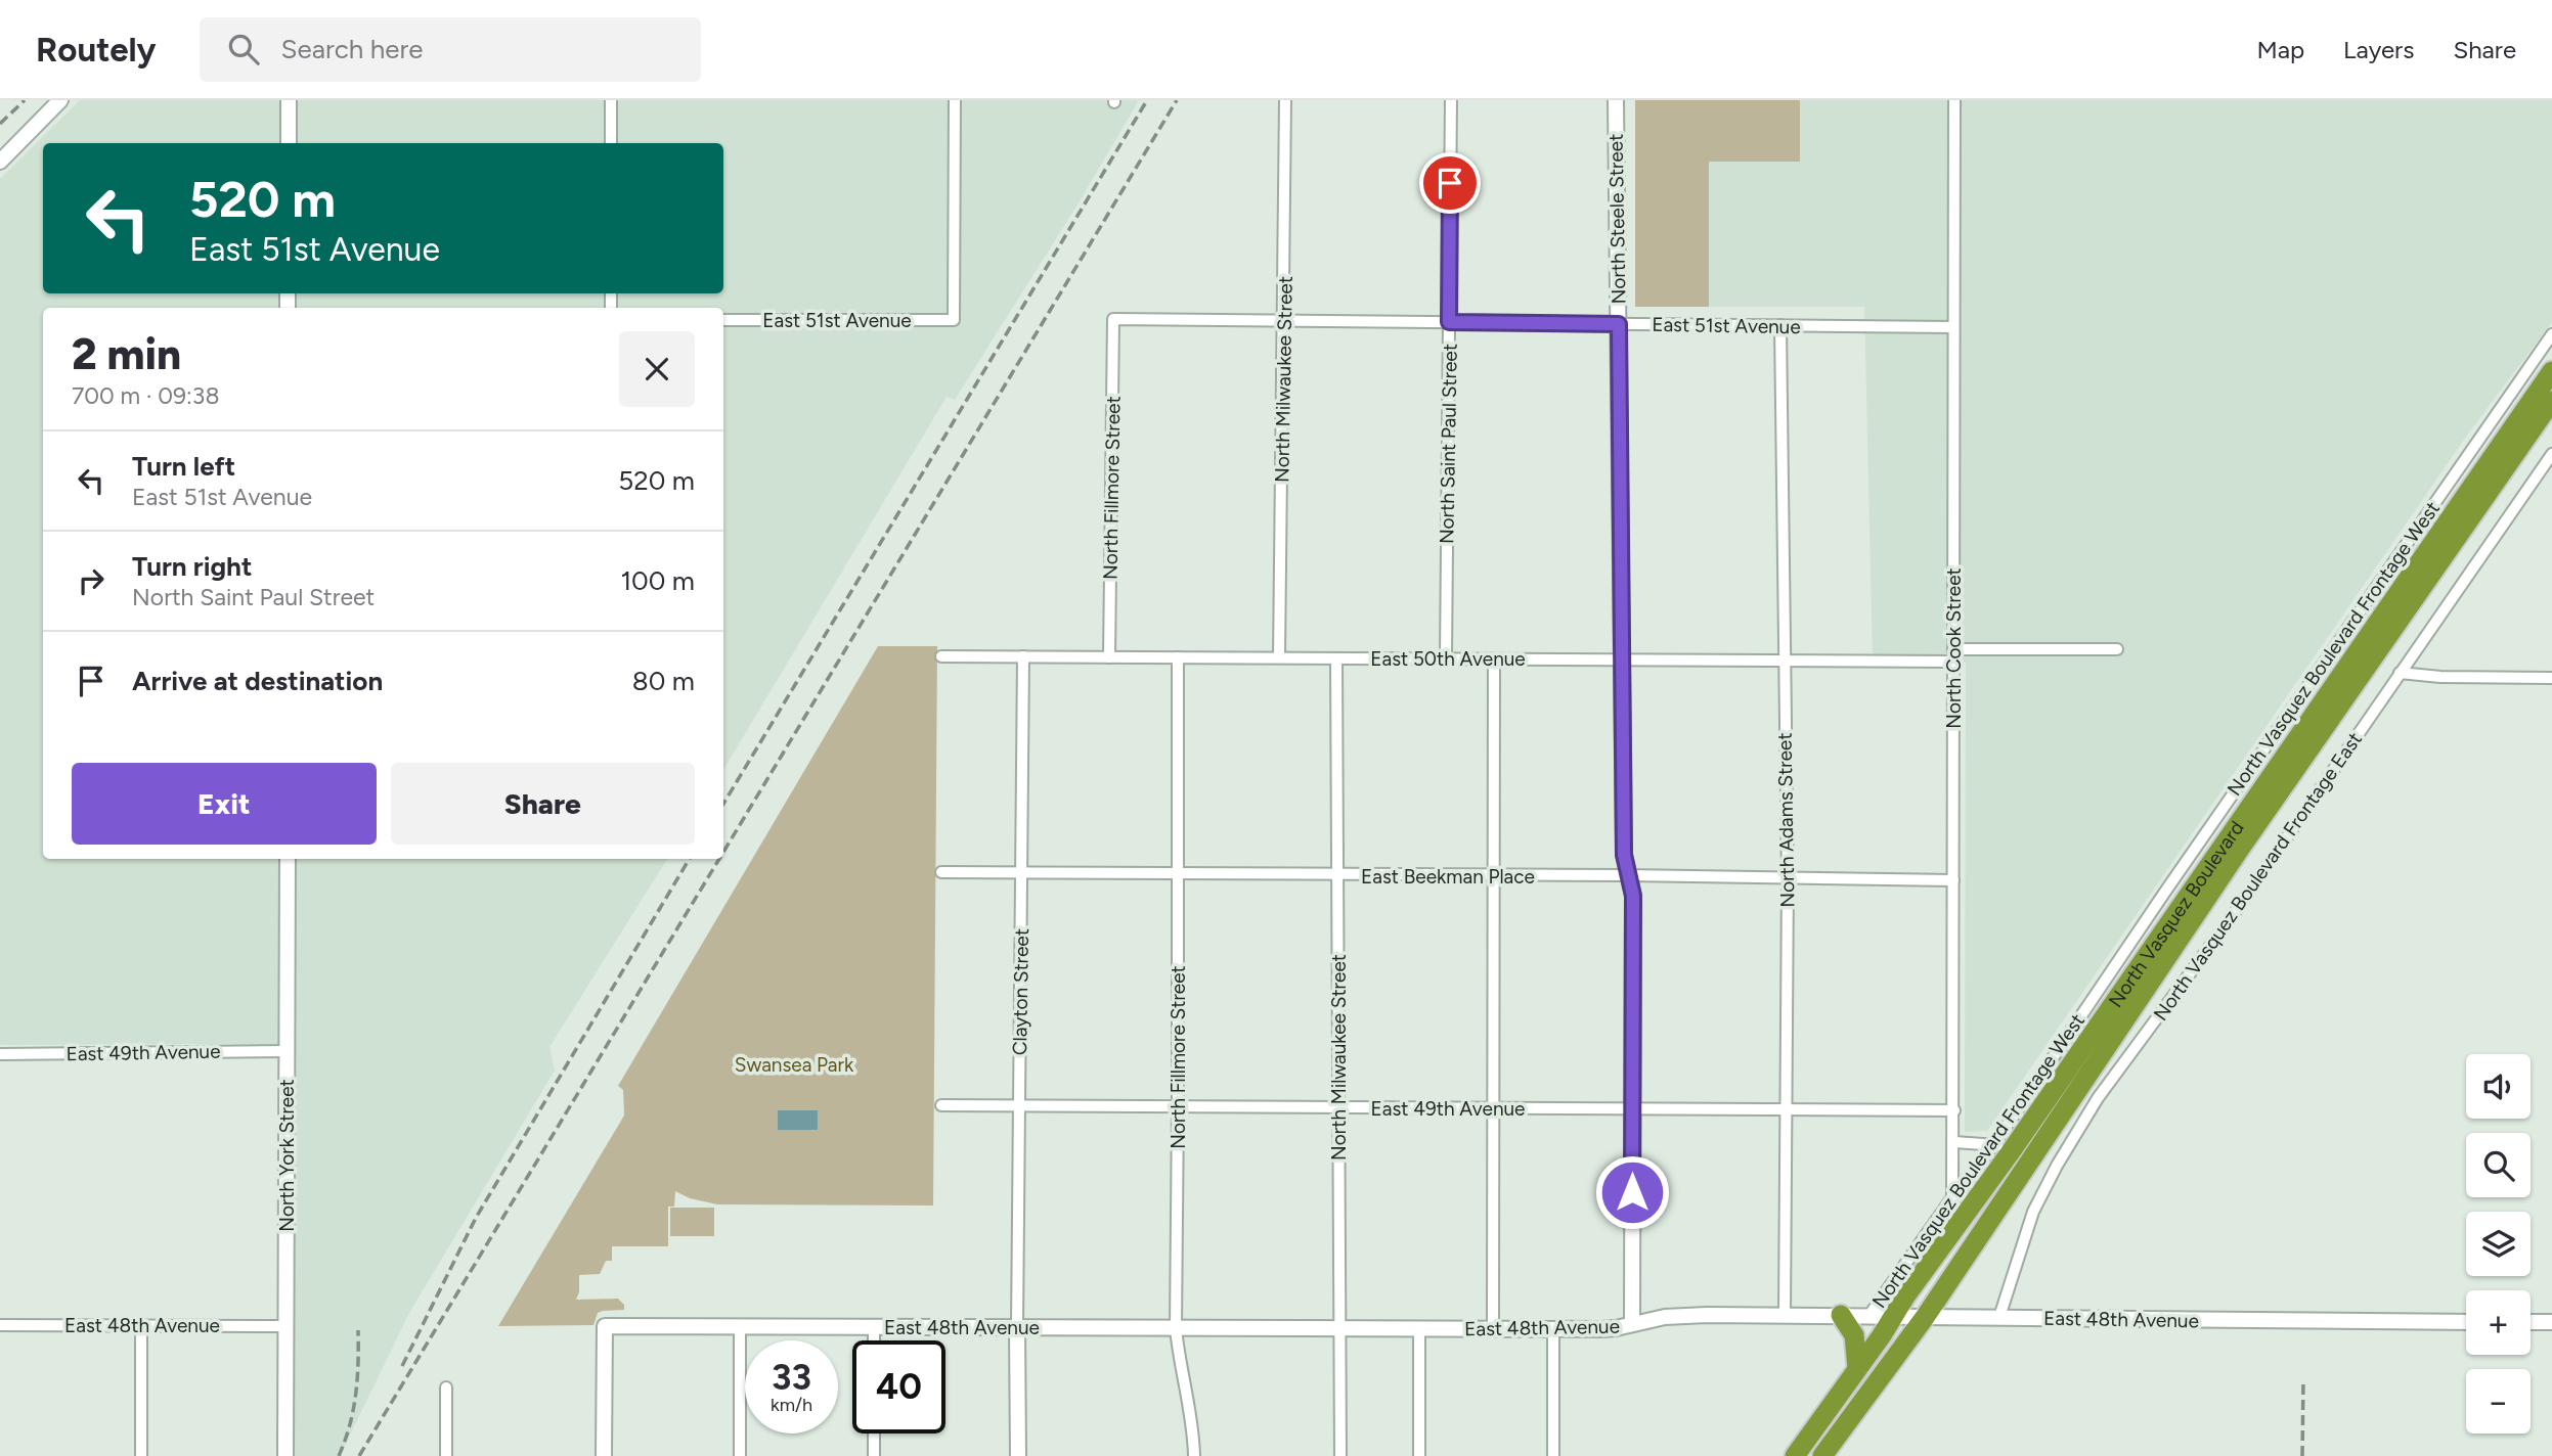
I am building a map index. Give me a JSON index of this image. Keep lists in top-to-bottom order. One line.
{"streets":{"highway":["North Vasquez Boulevard"],"street":["North Steele Street","East 51st Avenue","North Milwaukee Street","North Saint Paul Street","North Fillmore Street","North Cook Street","North Vasquez Boulevard Frontage West","East 50th Avenue","North Adams Street","East Beekman Place","North Vasquez Boulevard Frontage East","Clayton Street","East 49th Avenue","North York Street","East 48th Avenue"]},"crossings":[["North Steele Street","East 51st Avenue"],["North Steele Street","East 50th Avenue"],["North Steele Street","East Beekman Place"],["North Steele Street","East 49th Avenue"],["North Steele Street","East 48th Avenue"],["East 51st Avenue","North Milwaukee Street"],["East 51st Avenue","North Saint Paul Street"],["East 51st Avenue","North Fillmore Street"],["East 51st Avenue","North Cook Street"],["East 51st Avenue","North Adams Street"],["North Milwaukee Street","East 50th Avenue"],["North Milwaukee Street","East Beekman Place"],["North Milwaukee Street","East 49th Avenue"],["North Milwaukee Street","East 48th Avenue"],["North Saint Paul Street","East 50th Avenue"],["North Fillmore Street","East 50th Avenue"],["North Fillmore Street","East Beekman Place"],["North Fillmore Street","East 49th Avenue"],["North Fillmore Street","East 48th Avenue"],["North Cook Street","North Vasquez Boulevard Frontage West"],["North Cook Street","East 50th Avenue"],["North Cook Street","East Beekman Place"],["North Cook Street","East 49th Avenue"],["North Vasquez Boulevard Frontage West","North Vasquez Boulevard"],["North Vasquez Boulevard Frontage West","East 48th Avenue"],["East 50th Avenue","North Adams Street"],["East 50th Avenue","Clayton Street"],["North Adams Street","East Beekman Place"],["North Adams Street","East 49th Avenue"],["North Adams Street","East 48th Avenue"],["East Beekman Place","Clayton Street"],["North Vasquez Boulevard Frontage East","East 48th Avenue"],["North Vasquez Boulevard","East 48th Avenue"],["Clayton Street","East 49th Avenue"],["Clayton Street","East 48th Avenue"],["East 49th Avenue","North York Street"],["North York Street","East 48th Avenue"]],"parks":["Swansea Park"],"page":{"header":"Routely","search":"Search here","nav":["Map","Layers","Share"],"turn":["520 m","East 51st Avenue"],"heading":["2 min","700 m · 09:38"],"list":[{"name":"Turn left","note":"East 51st Avenue","value":"520 m"},{"name":"Turn right","note":"North Saint Paul Street","value":"100 m"},{"name":"Arrive at destination","value":"80 m"}],"buttons":["Exit","Share"],"map_buttons":["+","−"],"speed":"33 km/h","limit":"40"}}
